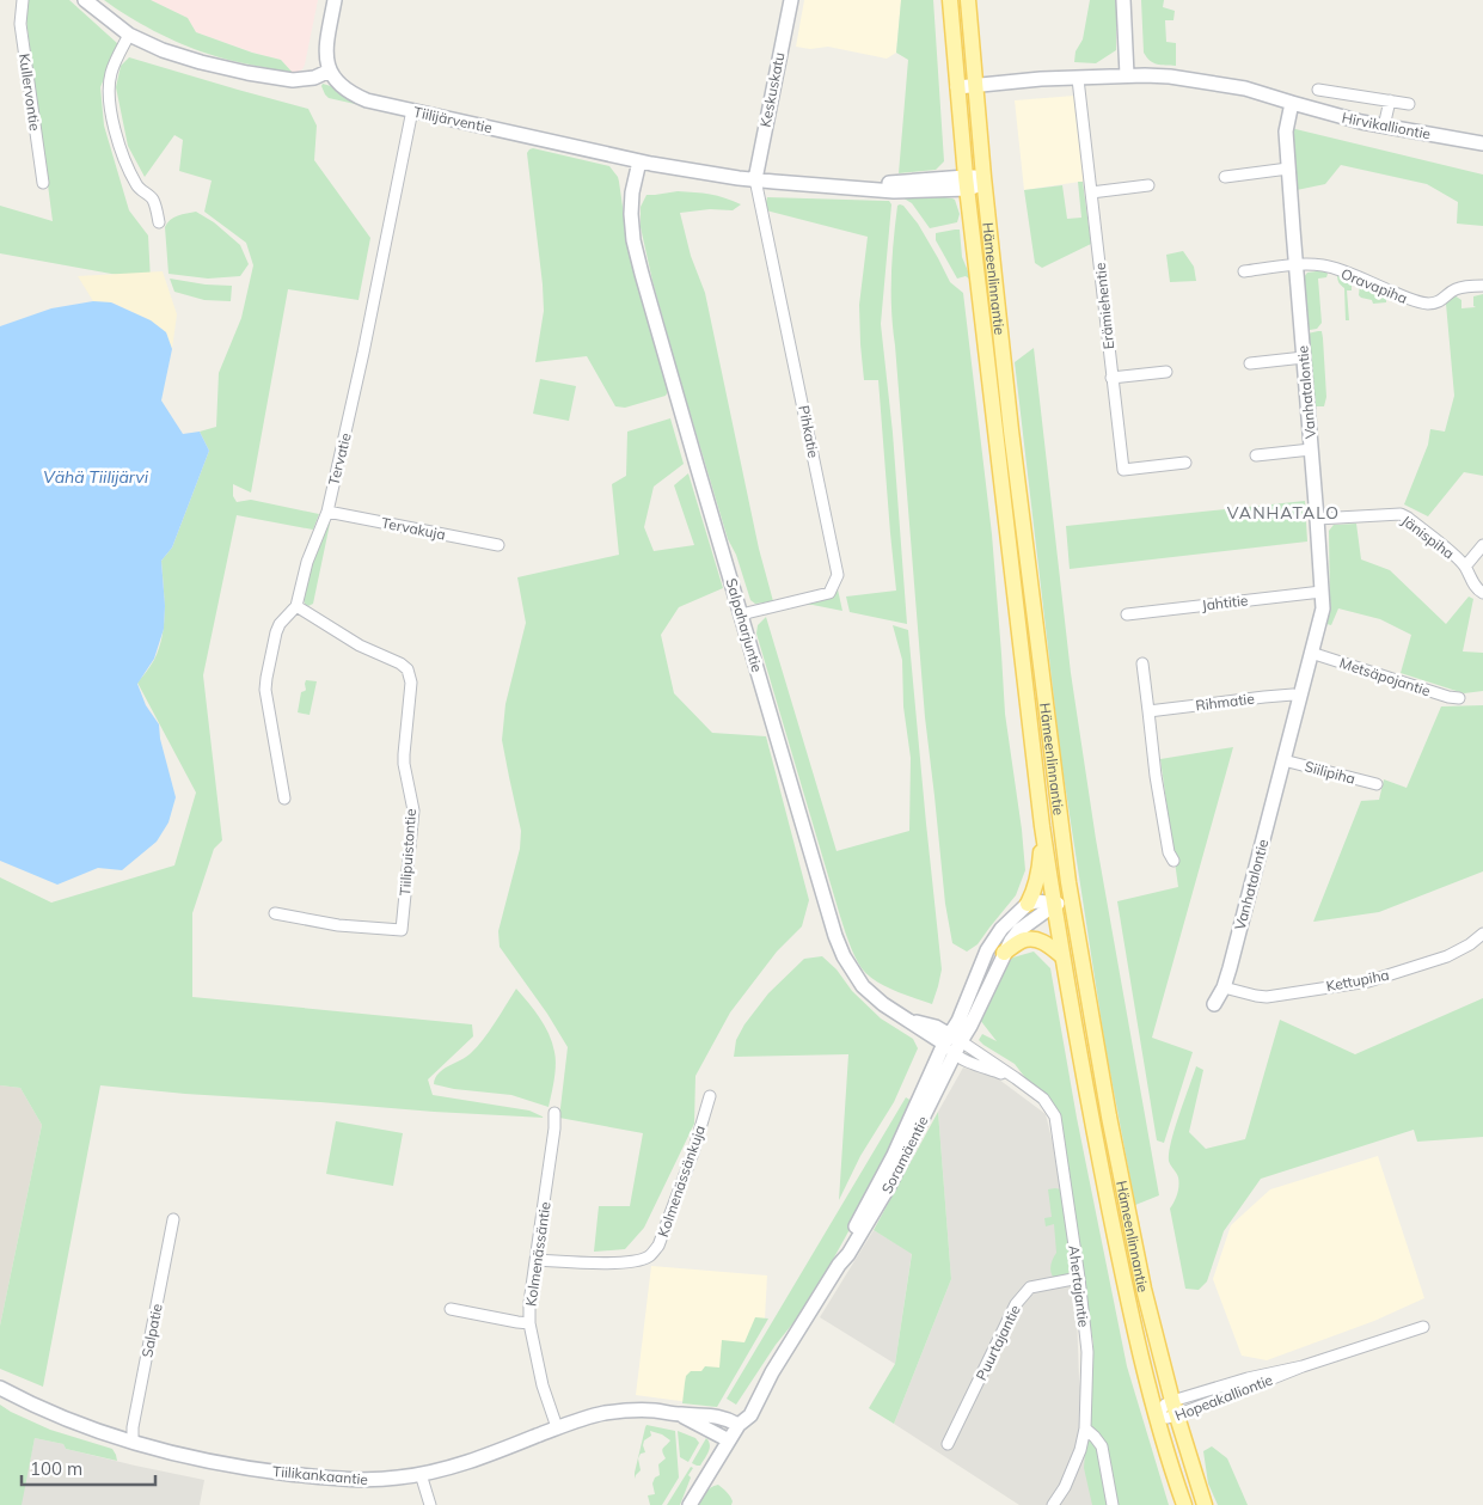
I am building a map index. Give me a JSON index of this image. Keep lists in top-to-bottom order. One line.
{"streets":{"main road":["Hämeenlinnantie"],"street":["Keskuskatu","Kullervontie","Tiilijärventie","Hirvikalliontie","Oravapiha","Erämiehentie","Vanhatalontie","Pihkatie","Tervatie","Tervakuja","Jänispiha","Jahtitie","Salpaharjuntie","Metsäpojantie","Rihmatie","Siilipiha","Tiilipuistontie","Kettupiha","Soramäentie","Kolmenässänkuja","Kolmenässäntie","Ahertajantie","Salpatie","Puurtajantie","Hopeakalliontie","Tiilikankaantie"]},"crossings":[["Keskuskatu","Tiilijärventie"],["Keskuskatu","Pihkatie"],["Tiilijärventie","Hämeenlinnantie"],["Tiilijärventie","Pihkatie"],["Tiilijärventie","Tervatie"],["Tiilijärventie","Salpaharjuntie"],["Hirvikalliontie","Vanhatalontie"],["Hämeenlinnantie","Soramäentie"],["Hämeenlinnantie","Hopeakalliontie"],["Oravapiha","Vanhatalontie"],["Vanhatalontie","Jänispiha"],["Vanhatalontie","Jahtitie"],["Vanhatalontie","Metsäpojantie"],["Vanhatalontie","Rihmatie"],["Vanhatalontie","Siilipiha"],["Vanhatalontie","Kettupiha"],["Pihkatie","Salpaharjuntie"],["Tervatie","Tervakuja"],["Tervatie","Tiilipuistontie"],["Salpaharjuntie","Soramäentie"],["Salpaharjuntie","Ahertajantie"],["Soramäentie","Ahertajantie"],["Soramäentie","Tiilikankaantie"],["Kolmenässänkuja","Kolmenässäntie"],["Kolmenässäntie","Tiilikankaantie"],["Ahertajantie","Puurtajantie"],["Salpatie","Tiilikankaantie"]],"districts":["VANHATALO"],"water":["Vähä Tiilijärvi"],"scale_bar":"100 m"}
